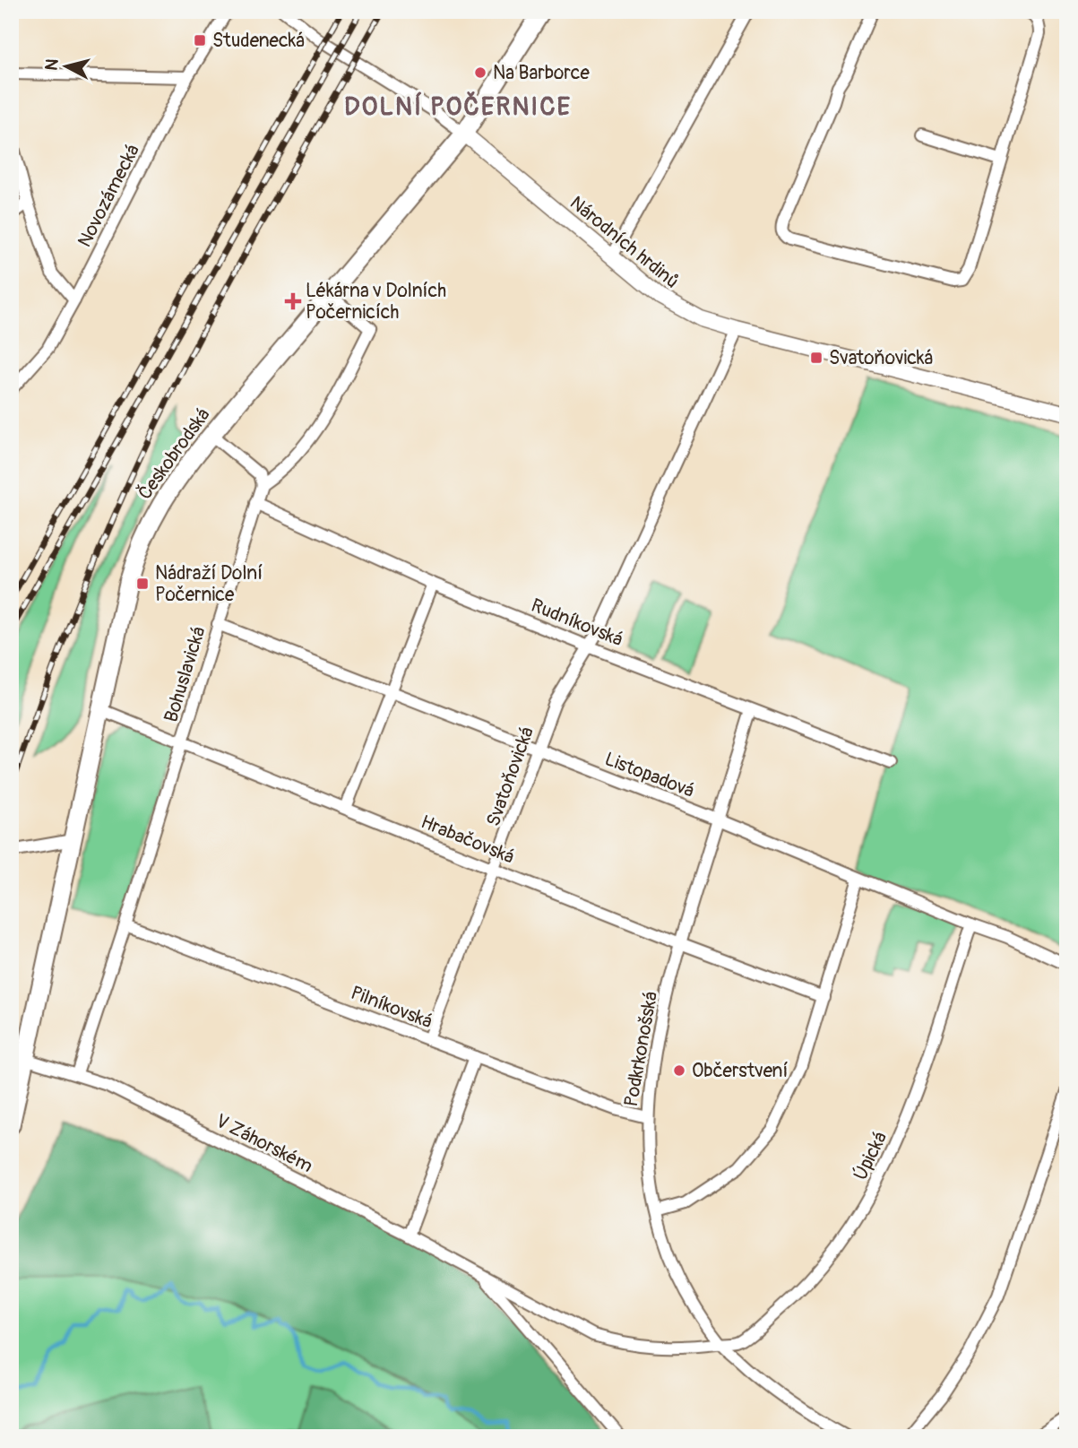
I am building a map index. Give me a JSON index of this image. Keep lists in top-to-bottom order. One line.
{"streets":{"main road":["Českobrodská"],"street":["Novozámecká","Národních hrdinů","Rudníkovská","Bohuslavická","Listopadová","Svatoňovická","Hrabačovská","Pilníkovská","Podkrkonošská","V Záhorském","Úpická"]},"crossings":[["Národních hrdinů","Českobrodská"],["Národních hrdinů","Svatoňovická"],["Českobrodská","Hrabačovská"],["Českobrodská","V Záhorském"],["Rudníkovská","Bohuslavická"],["Rudníkovská","Svatoňovická"],["Rudníkovská","Podkrkonošská"],["Bohuslavická","Listopadová"],["Bohuslavická","Hrabačovská"],["Bohuslavická","Pilníkovská"],["Bohuslavická","V Záhorském"],["Listopadová","Svatoňovická"],["Listopadová","Podkrkonošská"],["Listopadová","Úpická"],["Svatoňovická","Hrabačovská"],["Svatoňovická","Pilníkovská"],["Hrabačovská","Podkrkonošská"],["Pilníkovská","Podkrkonošská"],["Podkrkonošská","V Záhorském"],["Podkrkonošská","Úpická"],["V Záhorském","Úpická"]],"districts":["DOLNÍ POČERNICE"],"places":{"transit":["Studenecká","Svatoňovická","Nádraží Dolní Počernice"],"other":["Na Barborce","Občerstvení"],"health":["Lékárna v Dolních Počernicích"]},"north":"left"}
